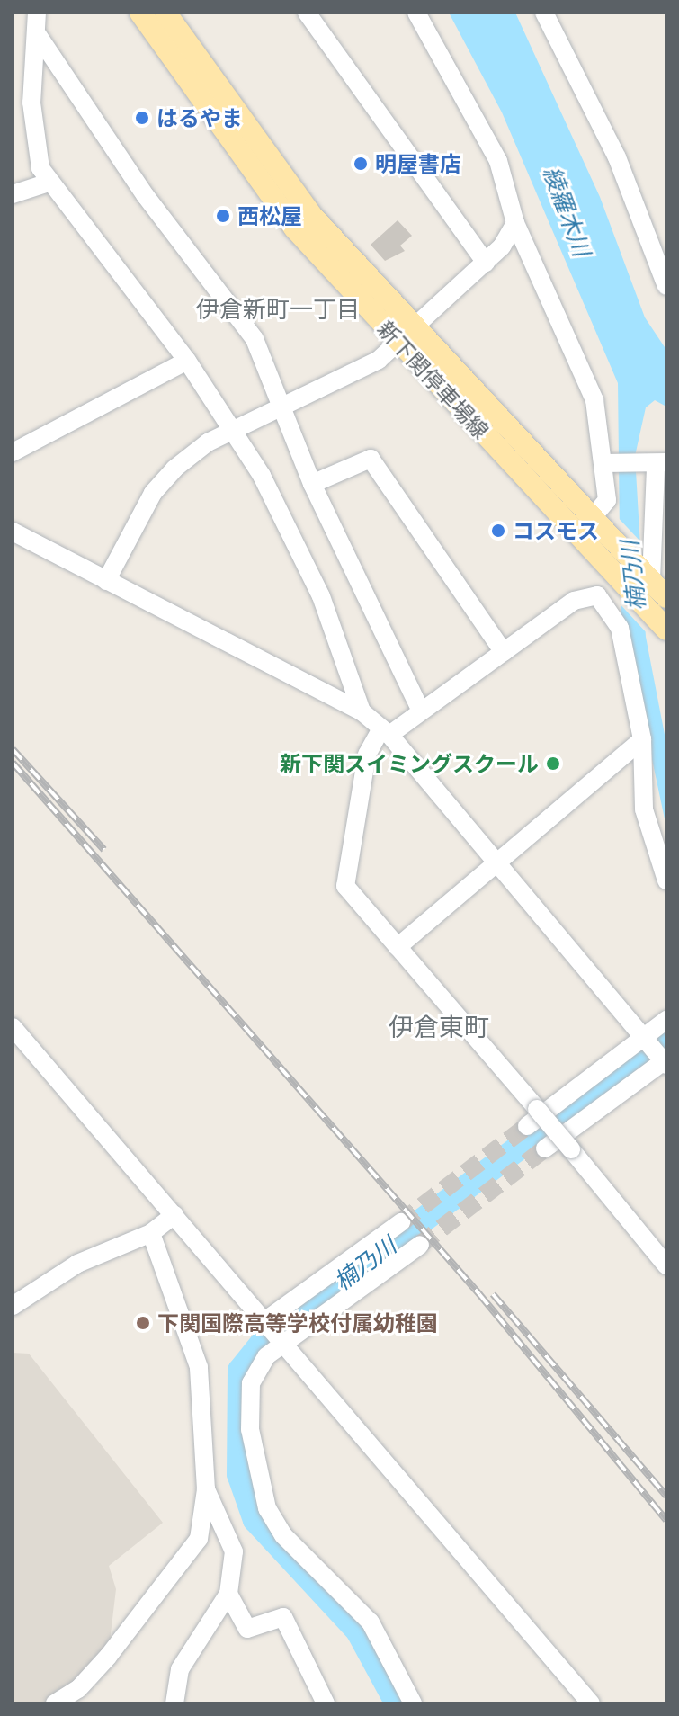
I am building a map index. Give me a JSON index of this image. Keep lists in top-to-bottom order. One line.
{"streets":{"main road":["新下関停車場線"]},"districts":["伊倉新町一丁目","伊倉東町"],"water":["綾羅木川","楠乃川"],"places":["はるやま","明屋書店","西松屋","コスモス","新下関スイミングスクール","下関国際高等学校付属幼稚園"]}
